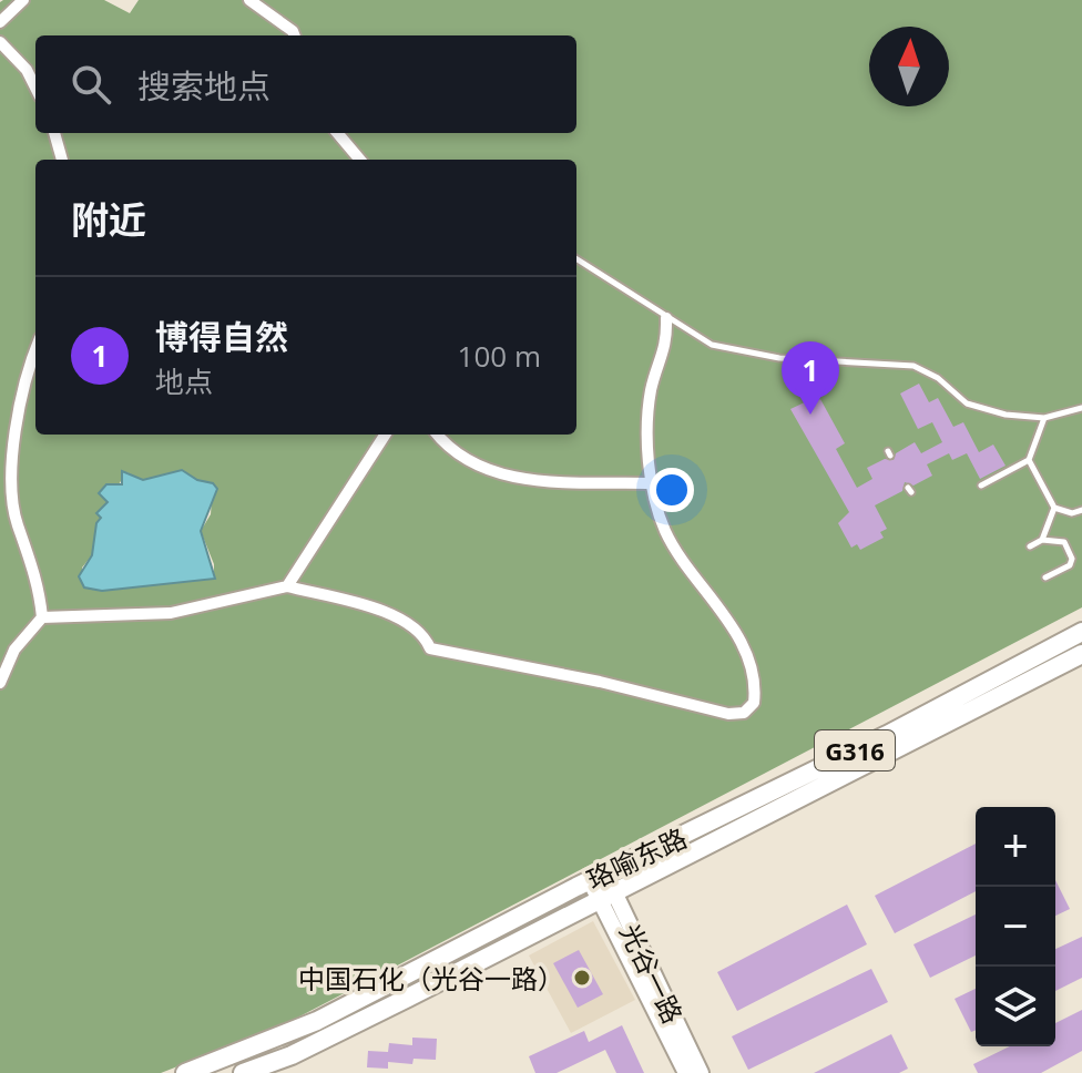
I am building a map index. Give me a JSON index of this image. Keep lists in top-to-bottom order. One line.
{"streets":{"highway":["G316","珞喻东路"],"main road":["光谷一路"]},"crossings":[["珞喻东路","光谷一路"]],"places":["中国石化（光谷一路）"],"north":"top","page":{"search":"搜索地点","heading":"附近","list":[{"mark":"1","name":"博得自然","note":"地点","value":"100 m"}],"pins":"1","map_buttons":["+","−"]}}
